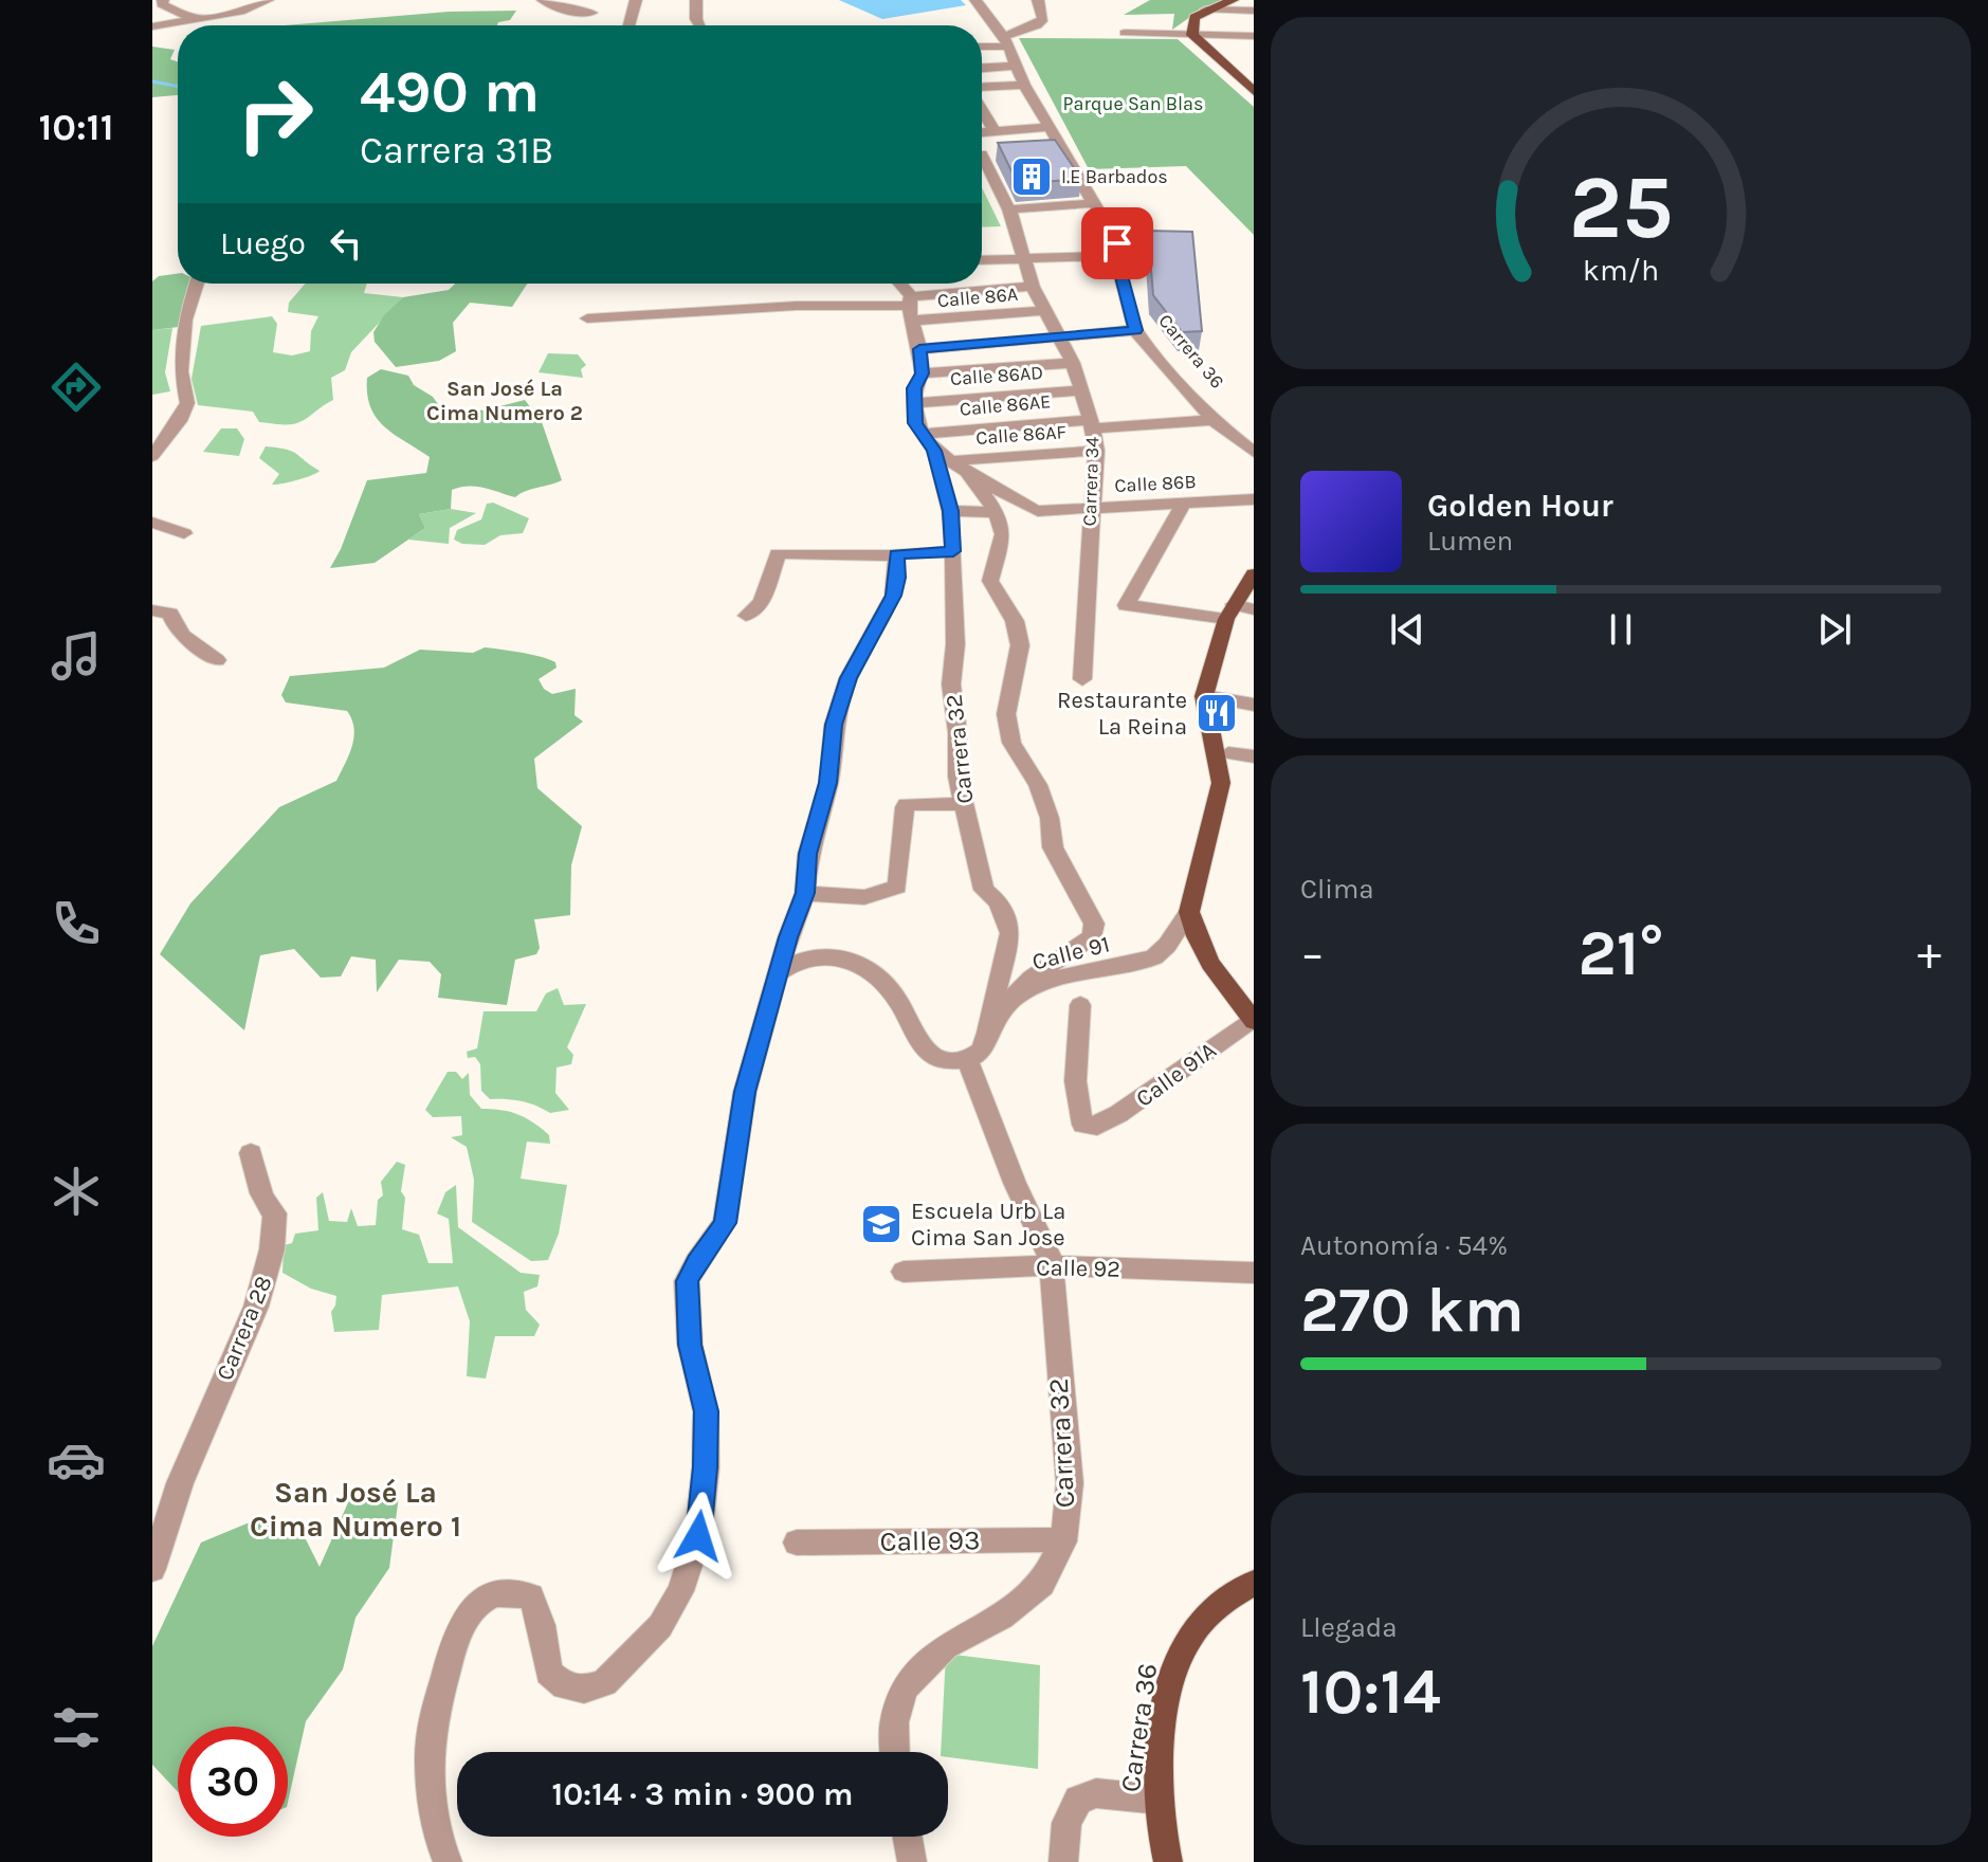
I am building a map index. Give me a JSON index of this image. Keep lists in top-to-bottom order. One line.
{"streets":{"main road":["Carrera 36"],"street":["Calle 86A","Calle 86AD","Calle 86AE","Calle 86AF","Carrera 34","Calle 86B","Carrera 32","Calle 91","Calle 91A","Calle 92","Carrera 28","Calle 93"]},"crossings":[["Calle 86A","Carrera 34"],["Calle 86AD","Carrera 34"],["Calle 86AD","Carrera 32"],["Calle 86AE","Calle 86AF"],["Calle 86AE","Carrera 34"],["Calle 86AE","Calle 86B"],["Calle 86AE","Carrera 32"],["Calle 86AF","Carrera 34"],["Calle 86AF","Calle 86B"],["Calle 86AF","Carrera 32"],["Carrera 34","Calle 86B"],["Calle 86B","Carrera 32"],["Carrera 32","Calle 91"],["Carrera 32","Calle 92"],["Carrera 32","Calle 93"]],"districts":["San José La Cima Numero 2","San José La Cima Numero 1"],"parks":["Parque San Blas"],"places":{"building":["I.E Barbados"],"restaurant":["Restaurante La Reina"],"school or university":["Escuela Urb La Cima San Jose"]},"page":{"tabs":"10:11","turn":["490 m","Carrera 31B"],"then":"Luego","song":["Golden Hour","Lumen"],"tile":["Clima",["Autonomía · 54%","270 km"],["Llegada","10:14"]],"heat":["−","21°","+"],"limit":"30","trip":"10:14 · 3 min · 900 m","gauge":["25","km/h"]}}
